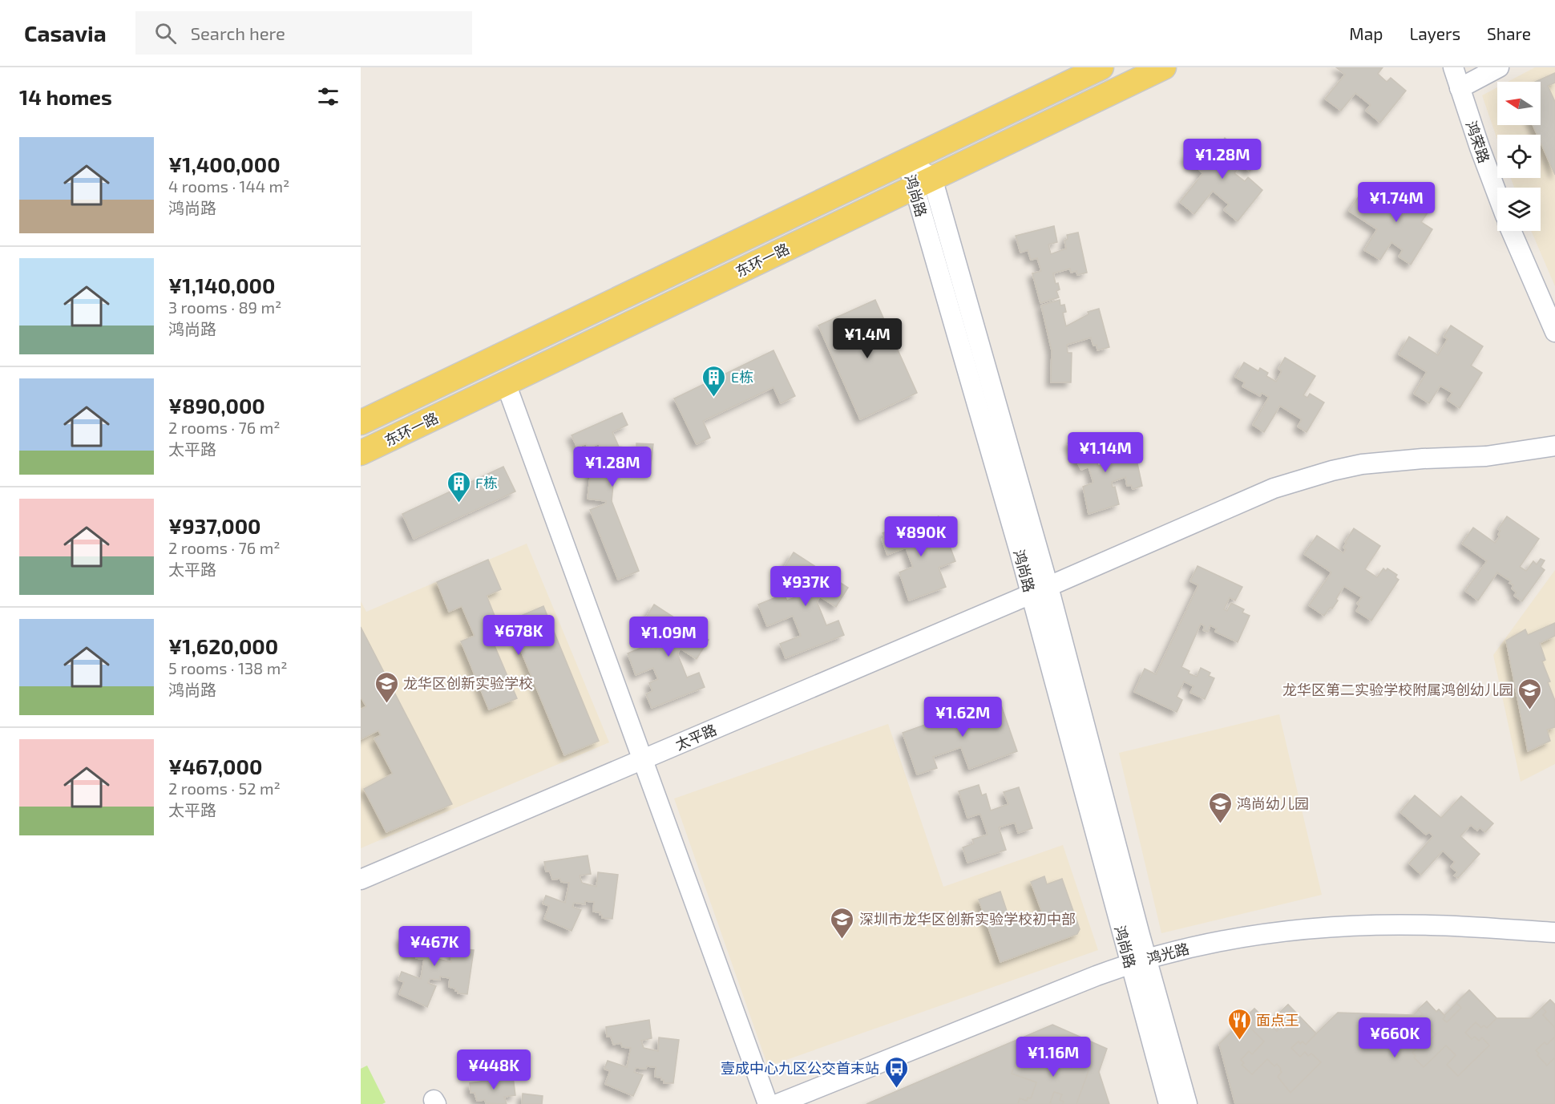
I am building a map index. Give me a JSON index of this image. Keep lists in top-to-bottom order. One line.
{"streets":{"main road":["东环一路"],"street":["鸿荣路","鸿尚路","太平路","鸿光路"]},"crossings":[["鸿尚路","东环一路"],["鸿尚路","太平路"],["鸿尚路","鸿光路"]],"places":{"building":["E栋","F栋"],"school or university":["龙华区创新实验学校","龙华区第二实验学校附属鸿创幼儿园","鸿尚幼儿园","深圳市龙华区创新实验学校初中部"],"restaurant":["面点王"],"bus stop":["壹成中心九区公交首末站"]},"north":"left","page":{"header":"Casavia","search":"Search here","nav":["Map","Layers","Share"],"heading":"14 homes","list":[{"name":"¥1,400,000","note":"4 rooms · 144 m² · 鸿尚路"},{"name":"¥1,140,000","note":"3 rooms · 89 m² · 鸿尚路"},{"name":"¥890,000","note":"2 rooms · 76 m² · 太平路"},{"name":"¥937,000","note":"2 rooms · 76 m² · 太平路"},{"name":"¥1,620,000","note":"5 rooms · 138 m² · 鸿尚路"},{"name":"¥467,000","note":"2 rooms · 52 m² · 太平路"}],"price":["¥1.28M","¥1.74M","¥1.4M","¥1.14M","¥1.28M","¥890K","¥937K","¥678K","¥1.09M","¥1.62M","¥467K","¥660K","¥1.16M","¥448K"]}}
